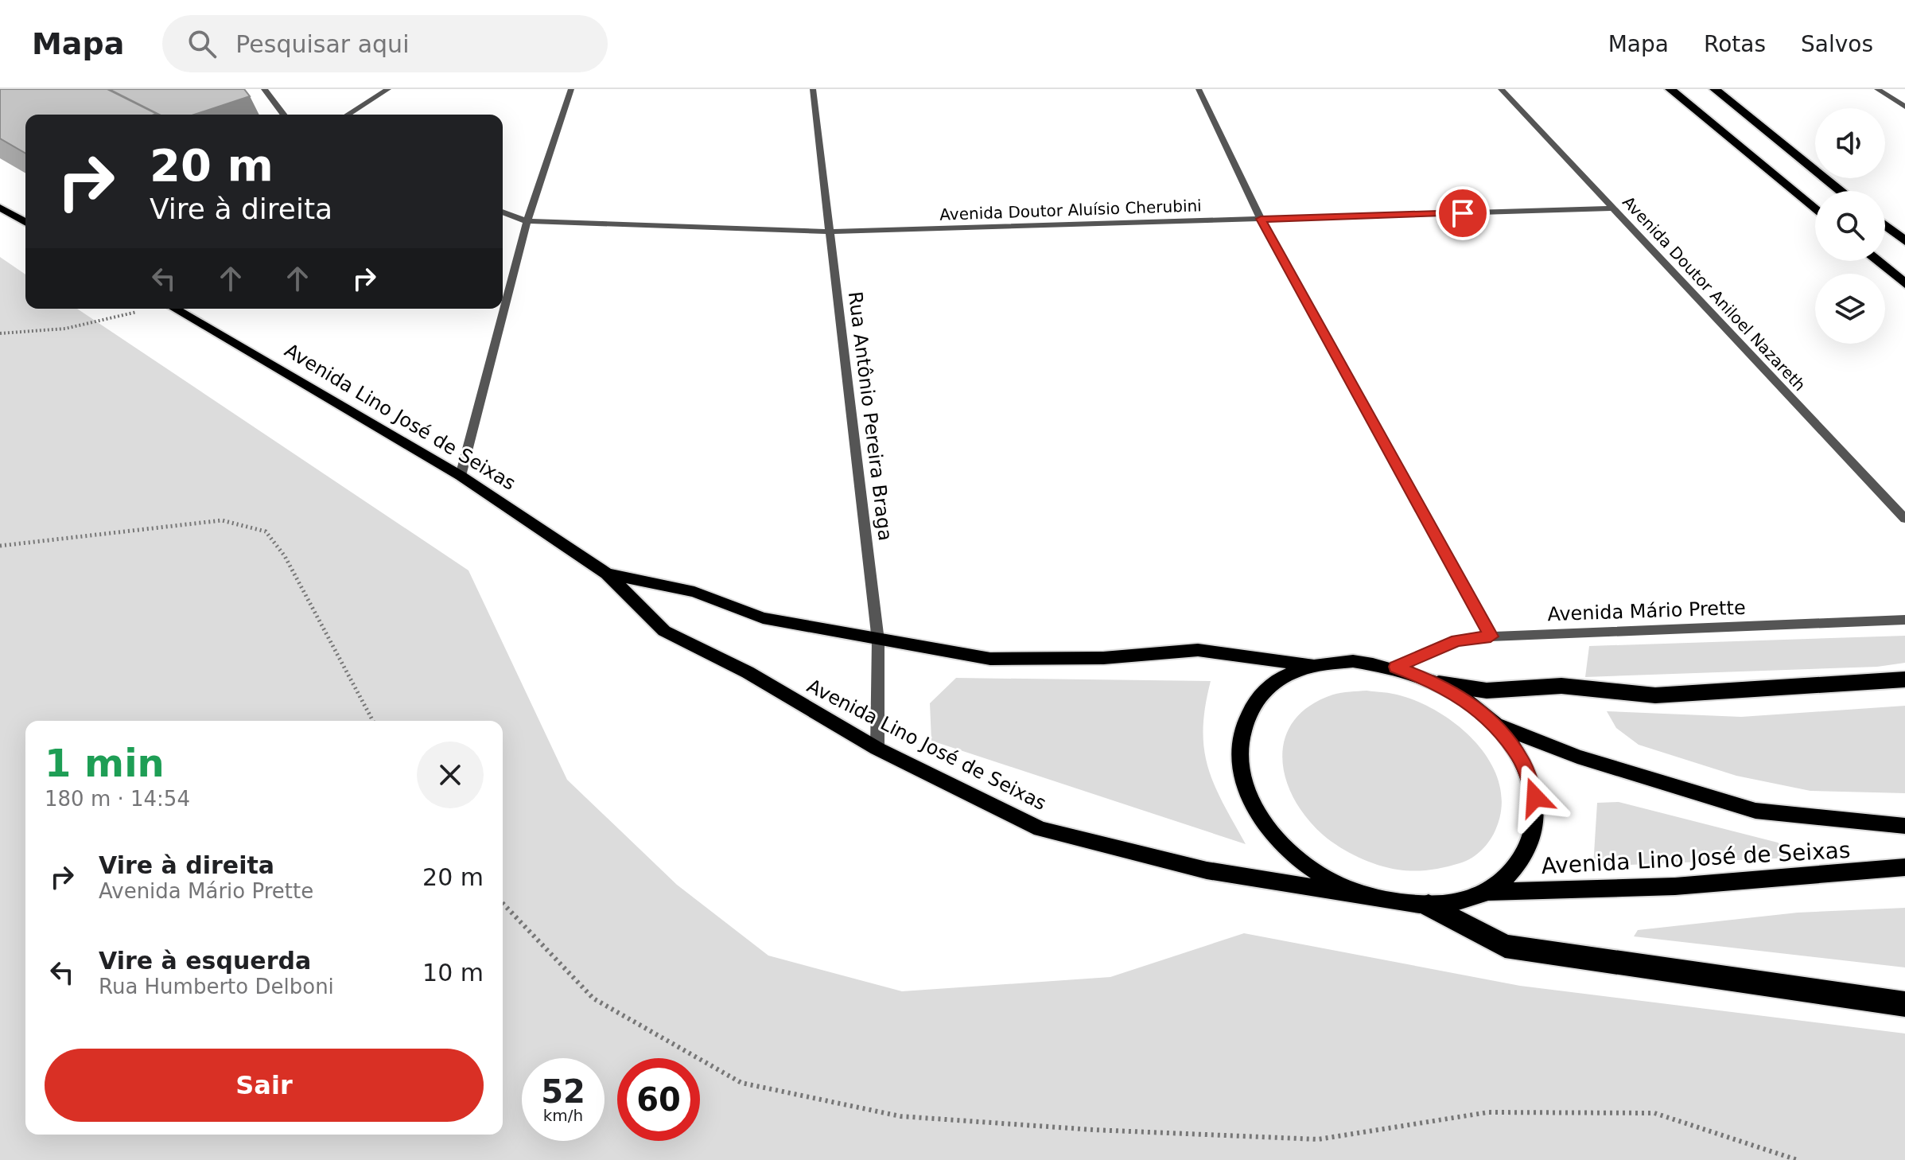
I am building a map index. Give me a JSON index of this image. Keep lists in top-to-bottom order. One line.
{"streets":{"main road":["Avenida Lino José de Seixas"],"street":["Avenida Doutor Aluísio Cherubini","Avenida Doutor Aniloel Nazareth","Rua Antônio Pereira Braga","Avenida Mário Prette"]},"crossings":[["Avenida Doutor Aluísio Cherubini","Avenida Doutor Aniloel Nazareth"],["Avenida Doutor Aluísio Cherubini","Rua Antônio Pereira Braga"],["Rua Antônio Pereira Braga","Avenida Lino José de Seixas"]],"page":{"header":"Mapa","search":"Pesquisar aqui","nav":["Mapa","Rotas","Salvos"],"turn":["20 m","Vire à direita"],"heading":["1 min","180 m · 14:54"],"list":[{"name":"Vire à direita","note":"Avenida Mário Prette","value":"20 m"},{"name":"Vire à esquerda","note":"Rua Humberto Delboni","value":"10 m"}],"buttons":"Sair","speed":"52 km/h","limit":"60"}}
